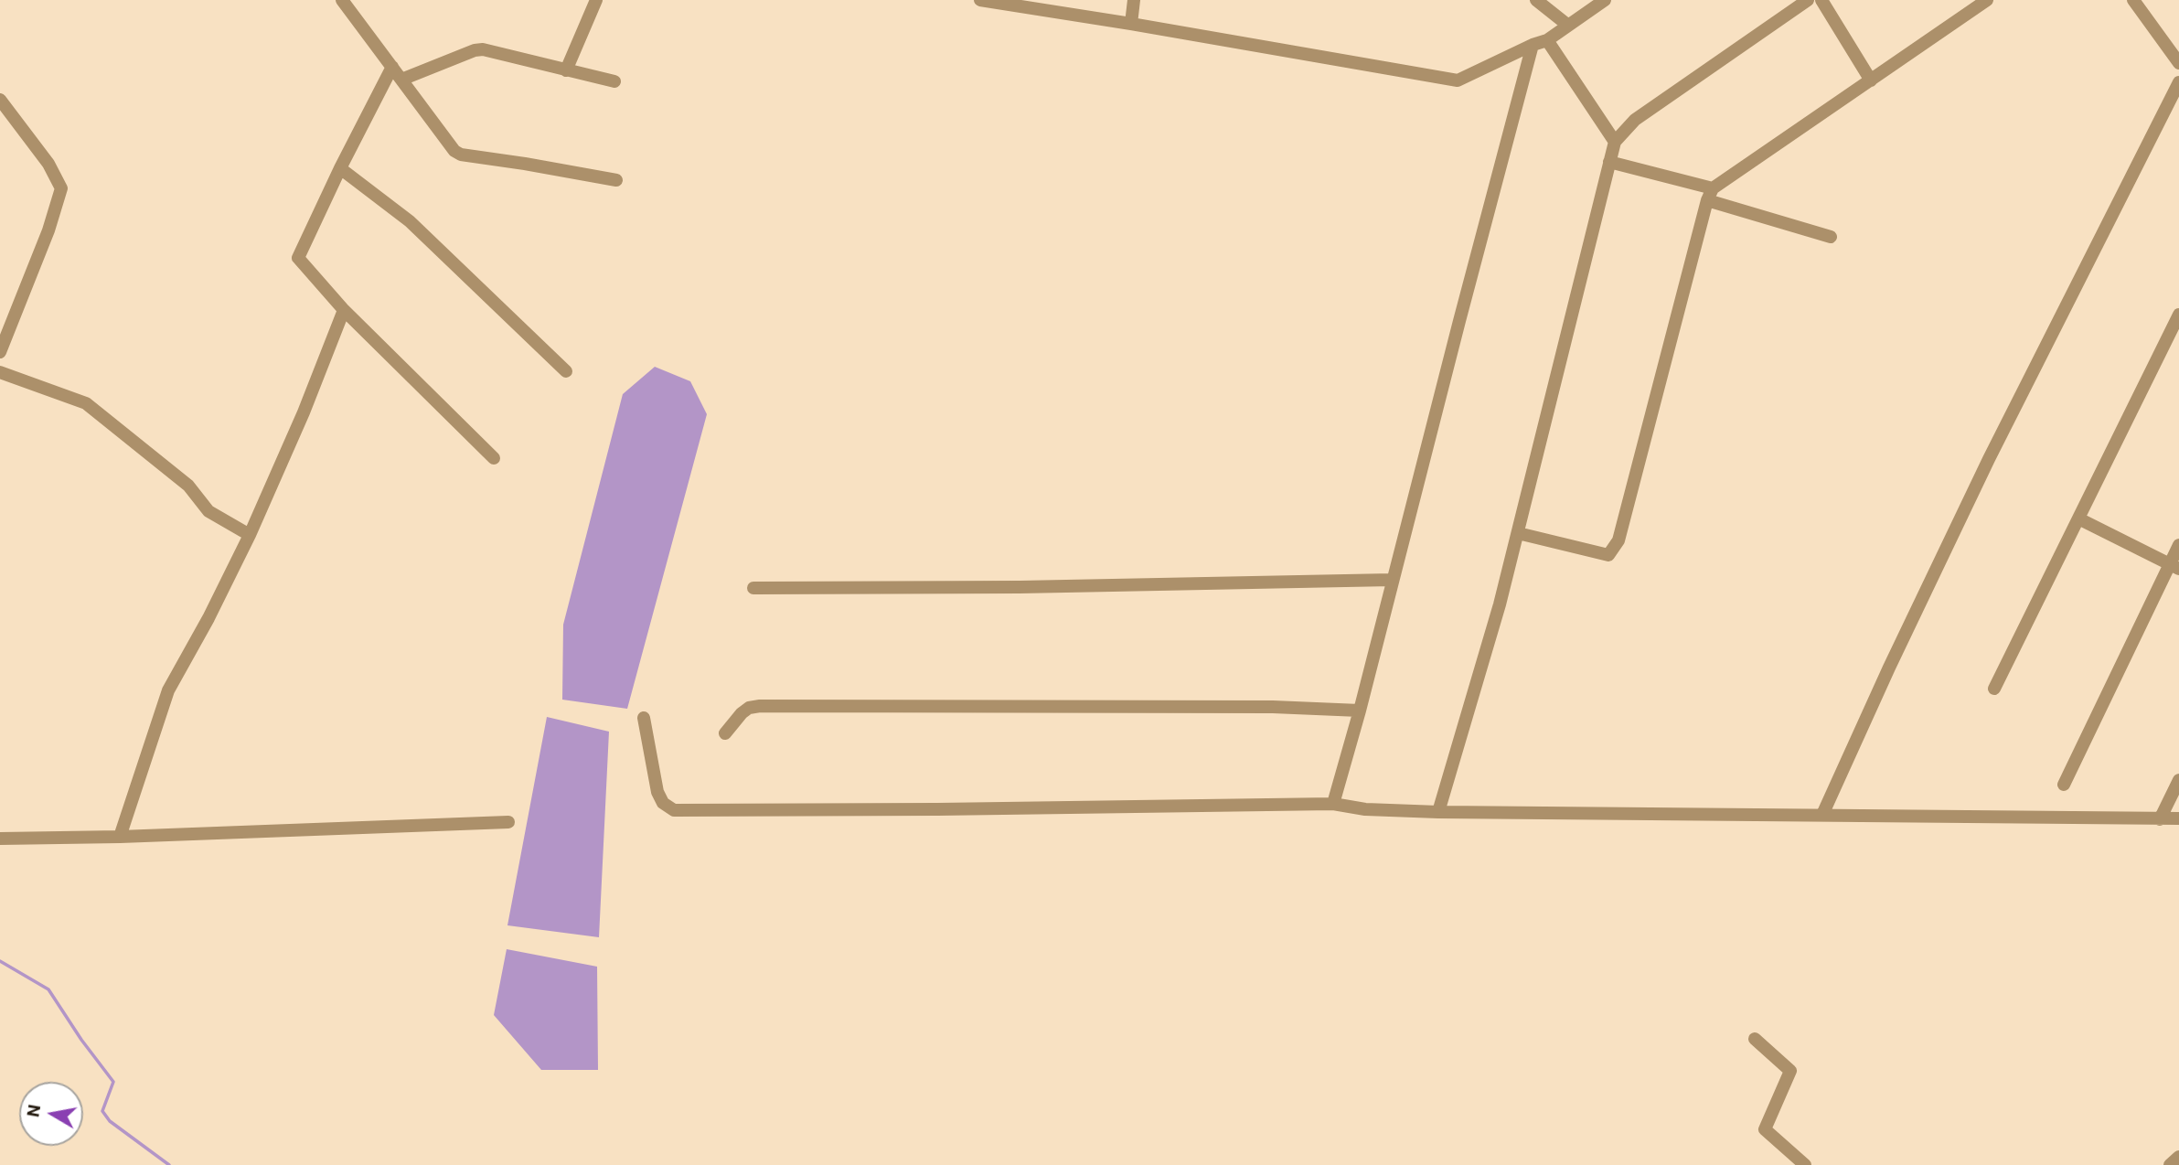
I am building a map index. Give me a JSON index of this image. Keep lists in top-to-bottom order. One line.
{"north":"left"}
